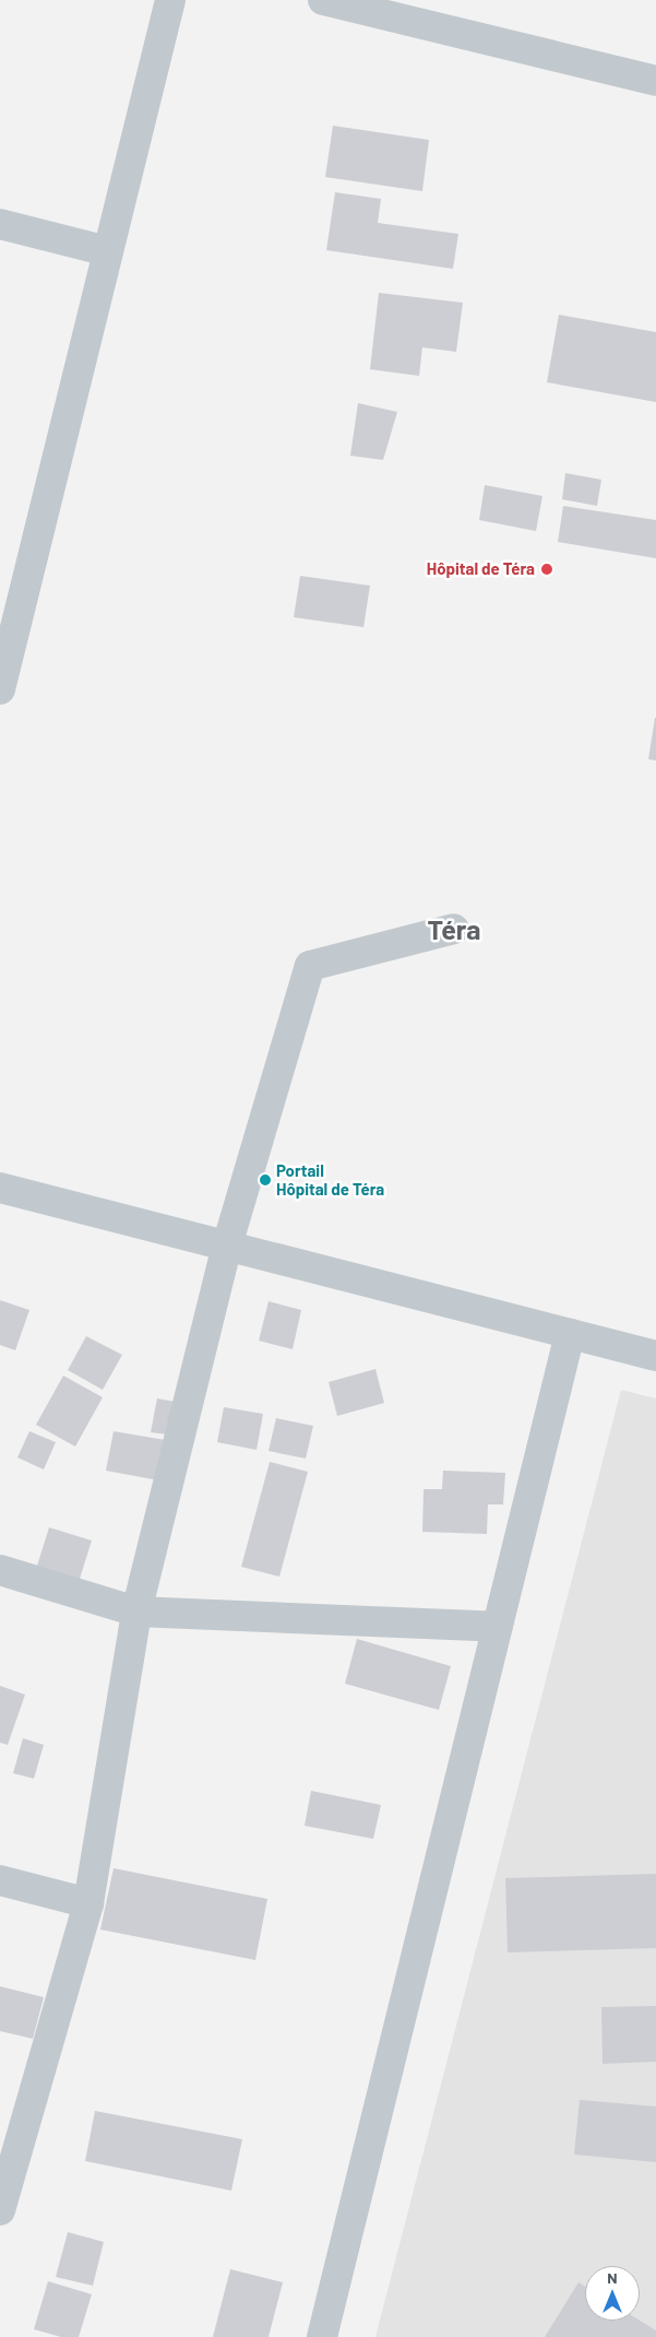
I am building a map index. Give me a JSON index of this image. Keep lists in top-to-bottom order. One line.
{"districts":["Téra"],"places":["Hôpital de Téra","Portail Hôpital de Téra"],"north":"top"}
